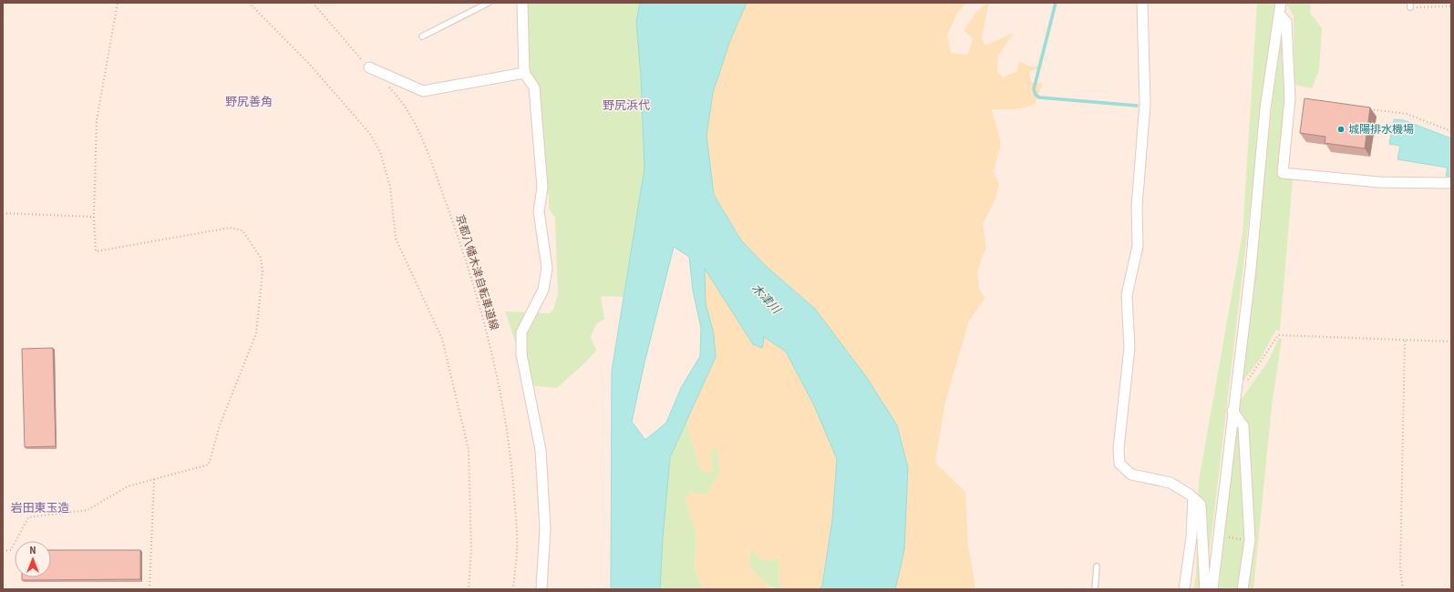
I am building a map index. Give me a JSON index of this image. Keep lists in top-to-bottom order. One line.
{"streets":{"path":["京都八幡木津自転車道線"]},"districts":["野尻善角","野尻浜代","岩田東玉造"],"water":["木津川"],"places":["城陽排水機場"],"north":"top"}
